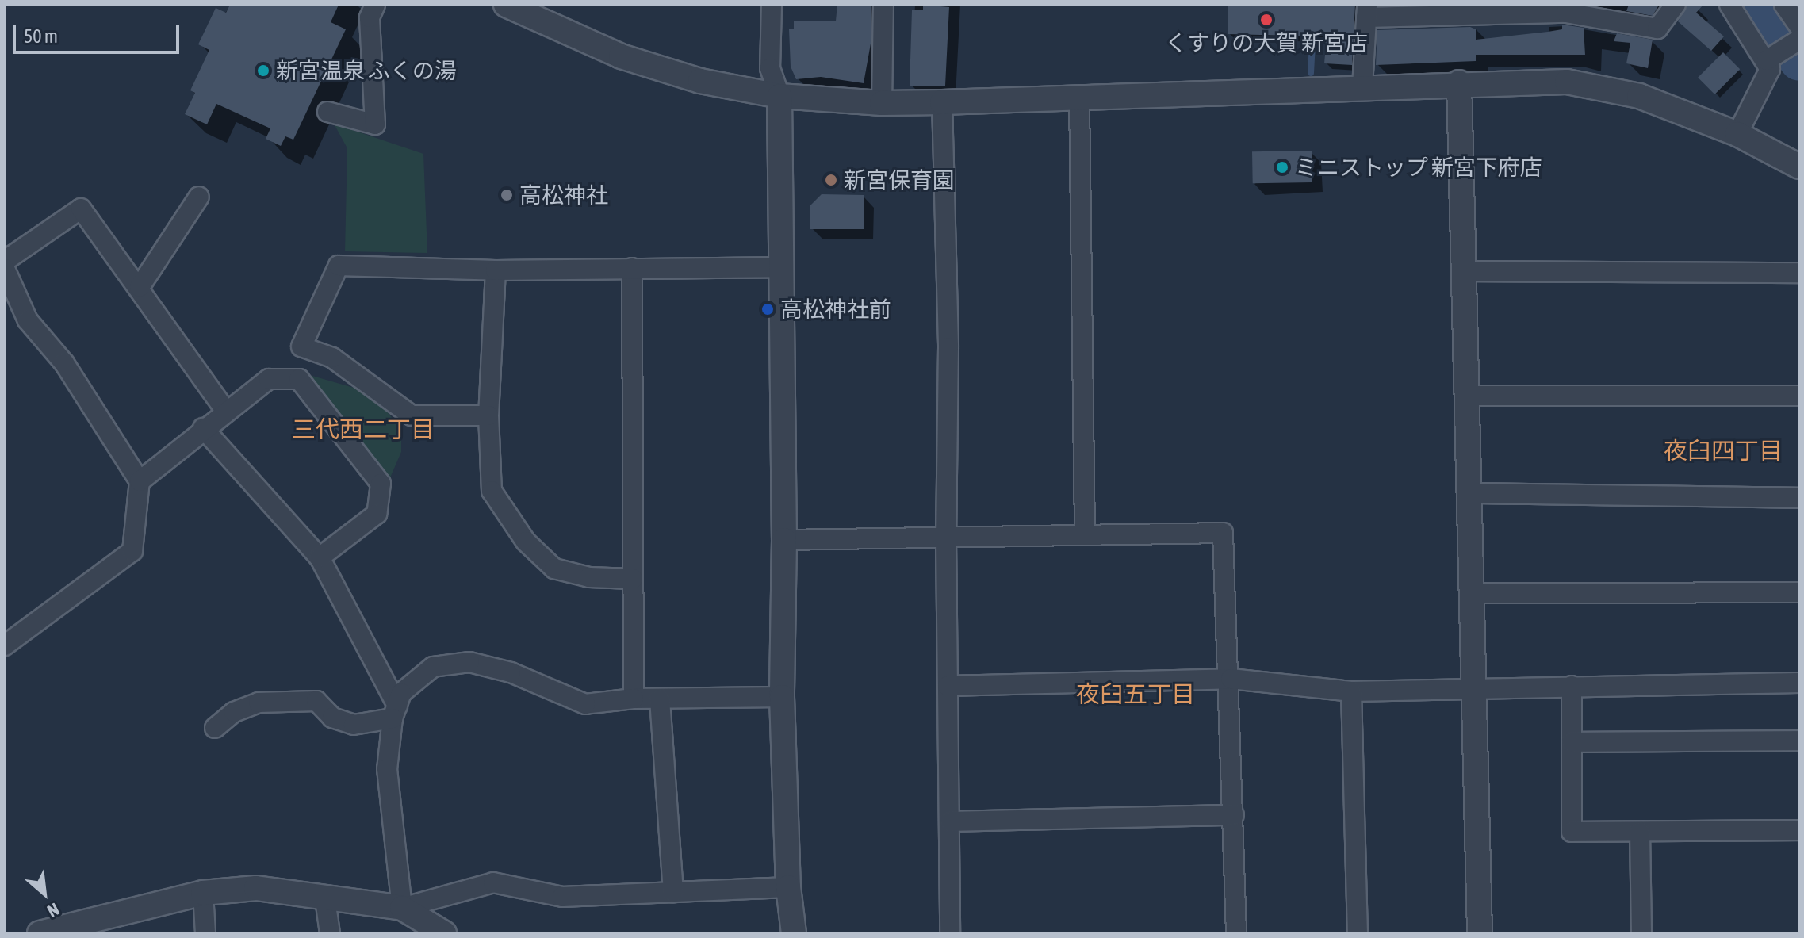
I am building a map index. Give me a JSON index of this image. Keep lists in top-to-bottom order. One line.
{"districts":["三代西二丁目","夜臼四丁目","夜臼五丁目"],"places":["くすりの大賀 新宮店","新宮温泉 ふくの湯","ミニストップ 新宮下府店","新宮保育園","高松神社","高松神社前"],"scale_bar":"50 m","north":"bottom right"}
